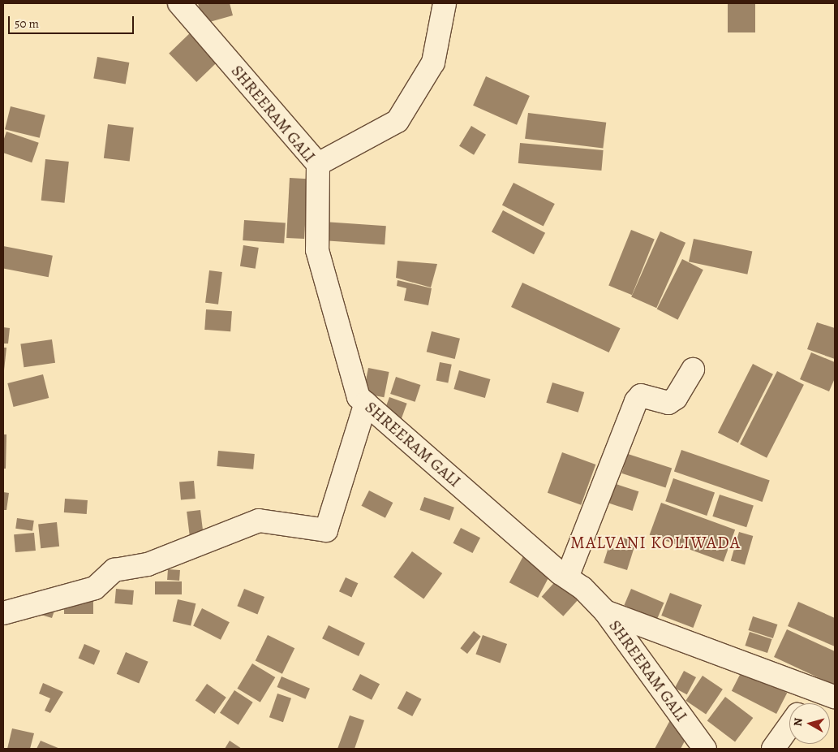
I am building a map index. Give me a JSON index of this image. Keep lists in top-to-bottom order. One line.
{"streets":{"street":["SHREERAM GALI"]},"districts":["MALVANI KOLIWADA"],"scale_bar":"50 m","north":"left"}
